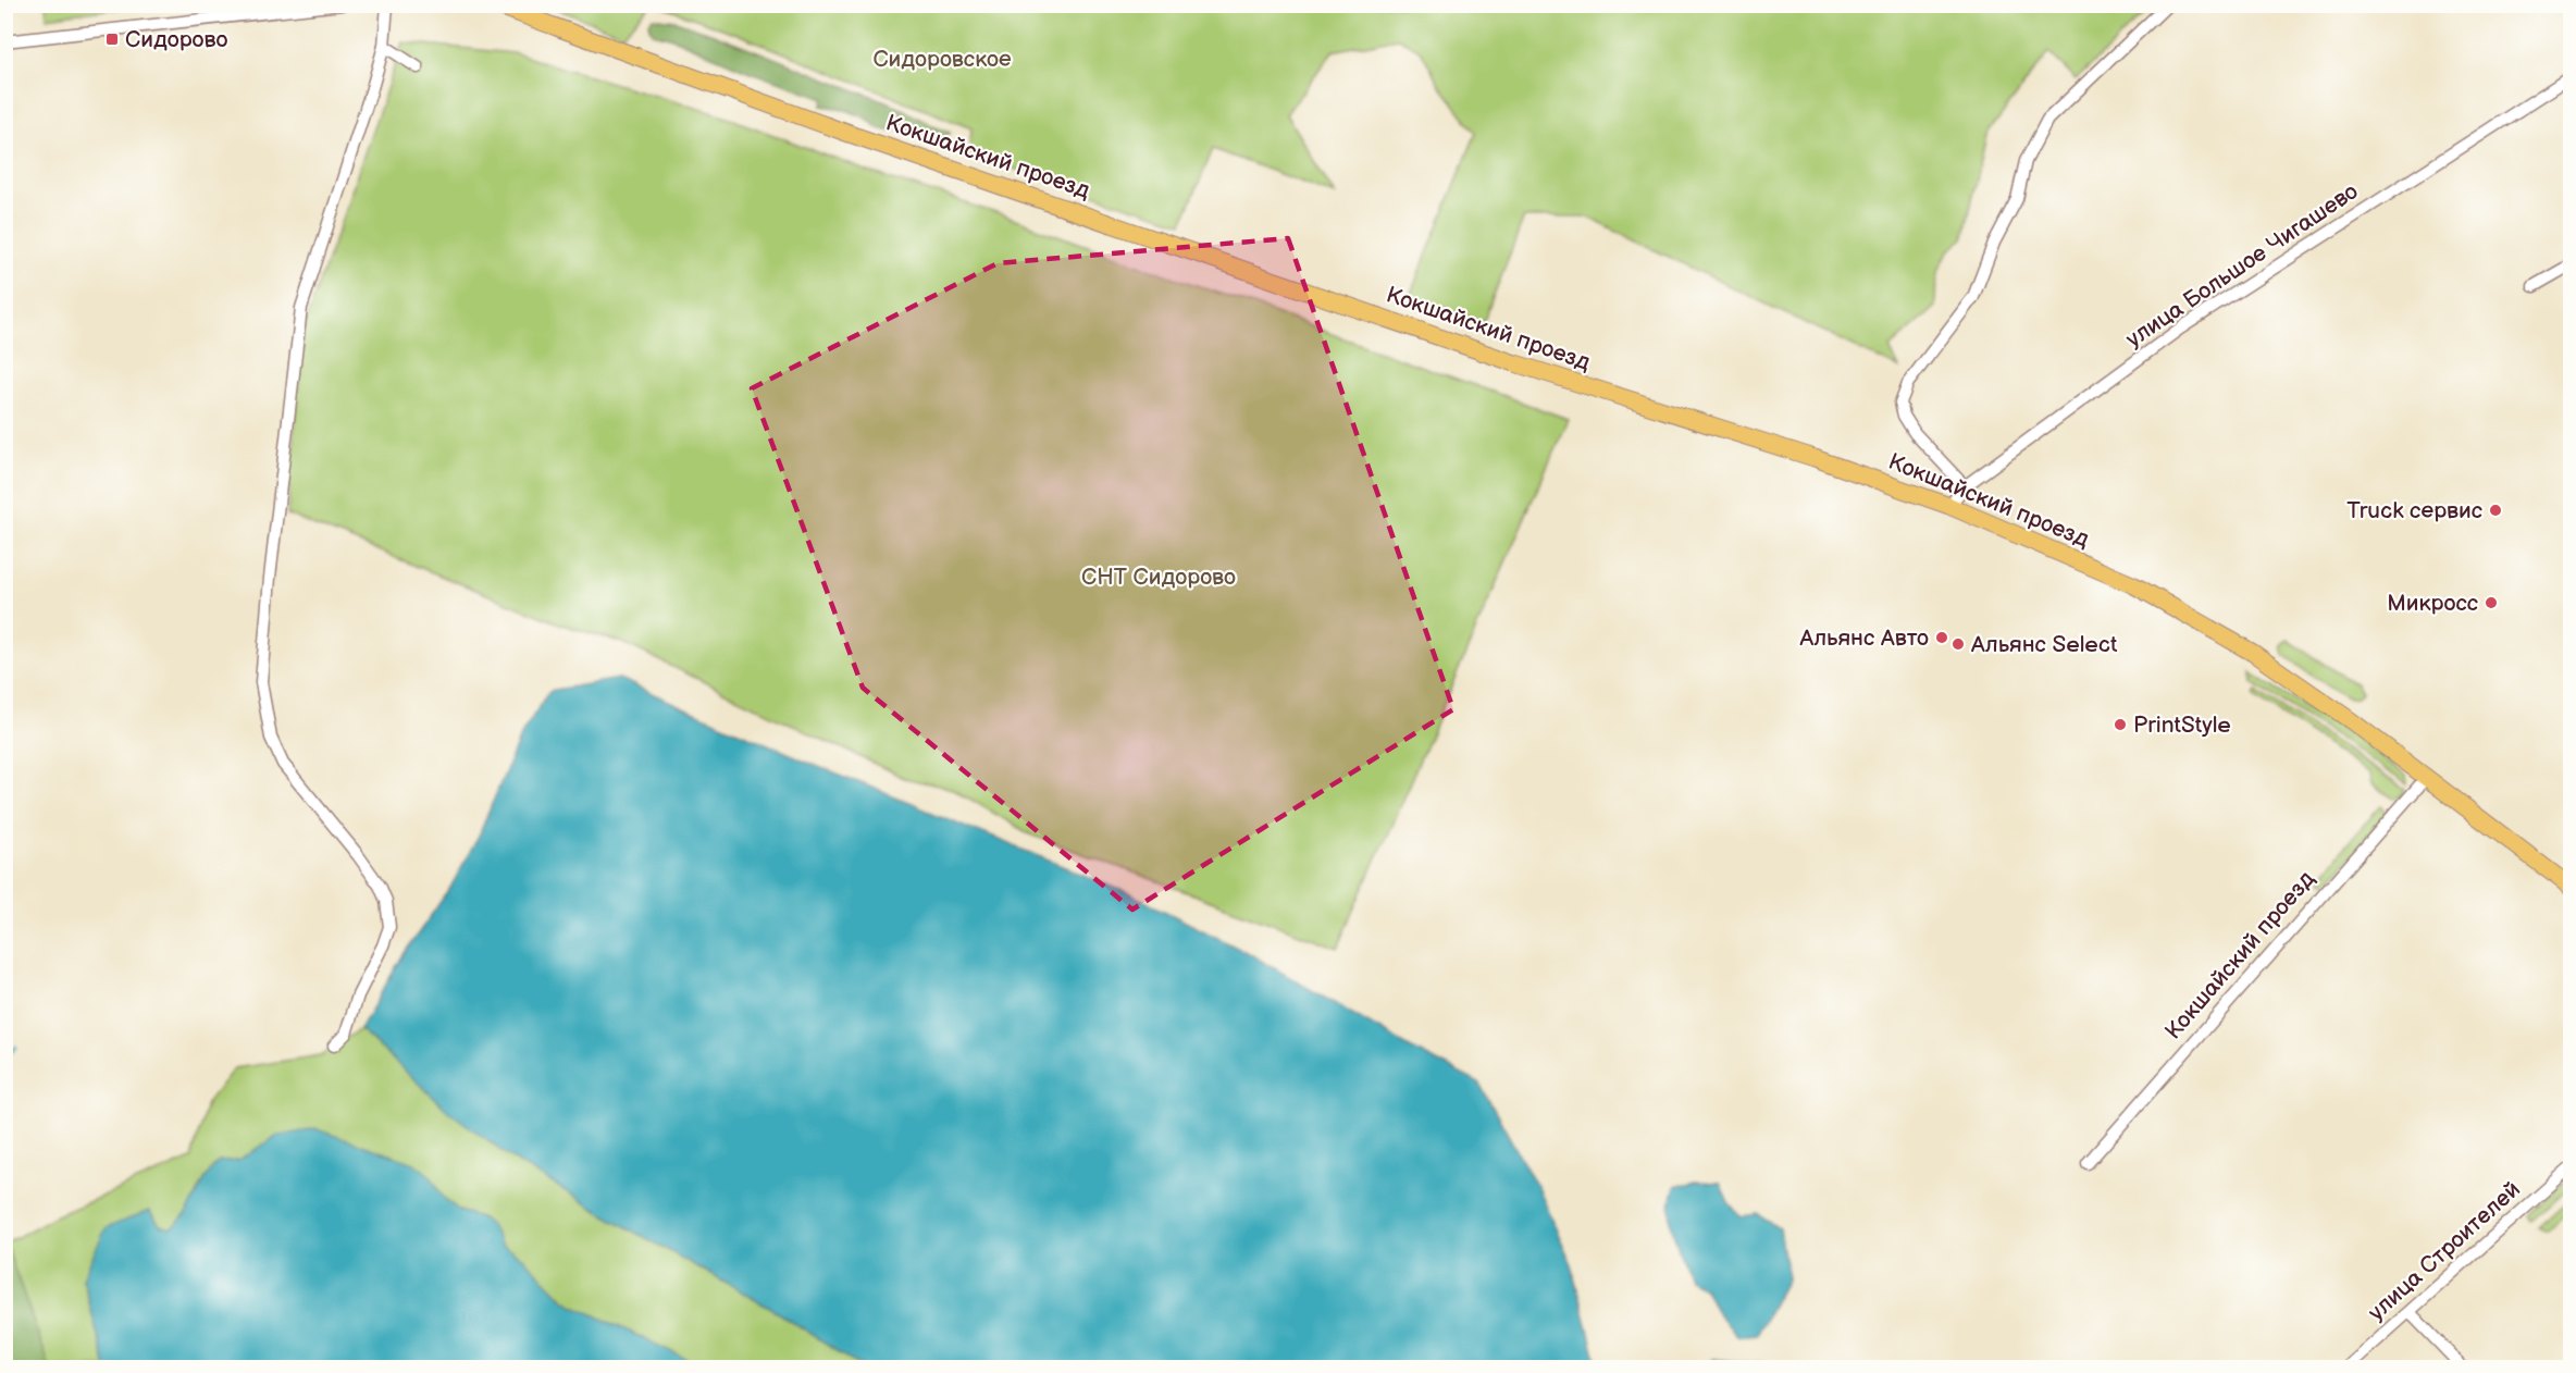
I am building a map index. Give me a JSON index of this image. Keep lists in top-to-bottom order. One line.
{"streets":{"main road":["Кокшайский проезд"],"street":["улица Большое Чигашево","улица Строителей"]},"crossings":[["Кокшайский проезд","улица Большое Чигашево"]],"parks":["Сидоровское","СНТ Сидорово"],"places":{"transit":["Сидорово"],"other":["Truck сервис","Микросс","Альянс Авто","Альянс Select","PrintStyle"]}}
